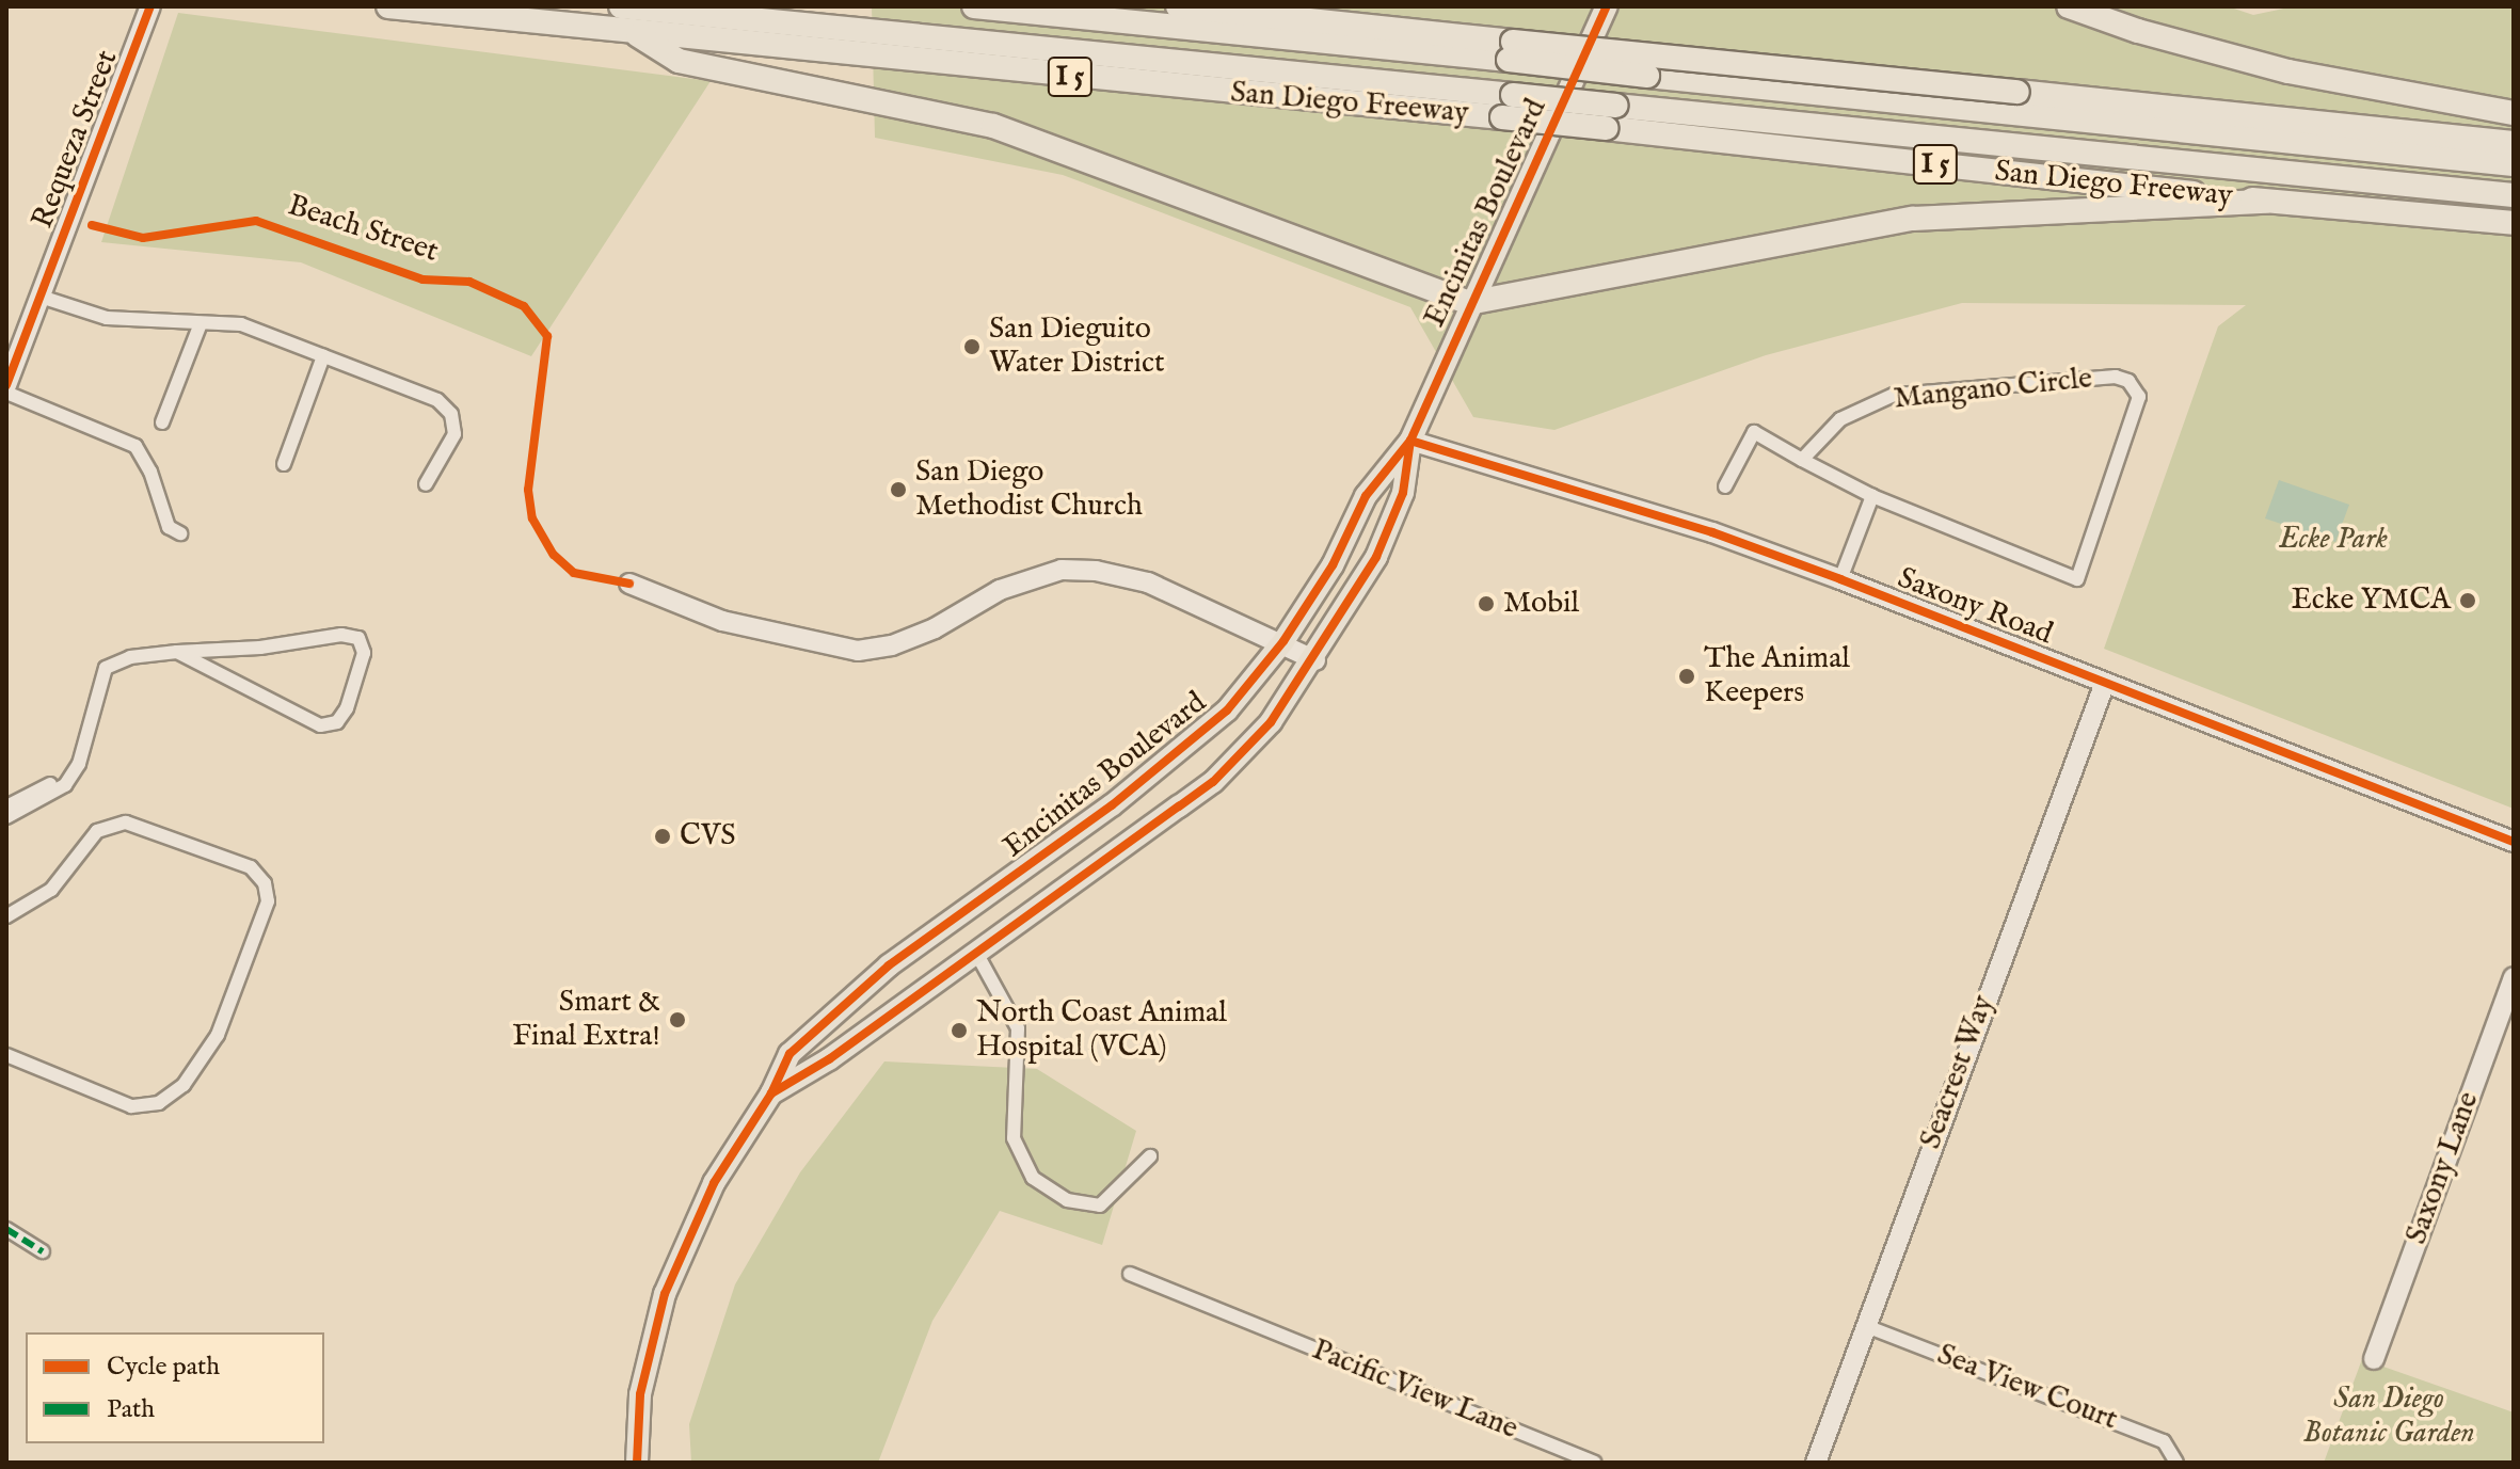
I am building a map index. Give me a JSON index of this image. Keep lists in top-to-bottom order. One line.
{"streets":{"highway":["I 5","San Diego Freeway"],"main road":["Encinitas Boulevard"],"street":["Requeza Street","Mangano Circle","Saxony Road","Seacrest Way","Saxony Lane","Sea View Court","Pacific View Lane"],"cycle path":["Beach Street"]},"crossings":[["Encinitas Boulevard","Saxony Road"],["Saxony Road","Seacrest Way"],["Seacrest Way","Sea View Court"]],"parks":["Ecke Park","San Diego Botanic Garden"],"places":["San Dieguito Water District","San Diego Methodist Church","Ecke YMCA","Mobil","The Animal Keepers","CVS","Smart & Final Extra!","North Coast Animal Hospital (VCA)"],"legend":["Cycle path","Path"]}
